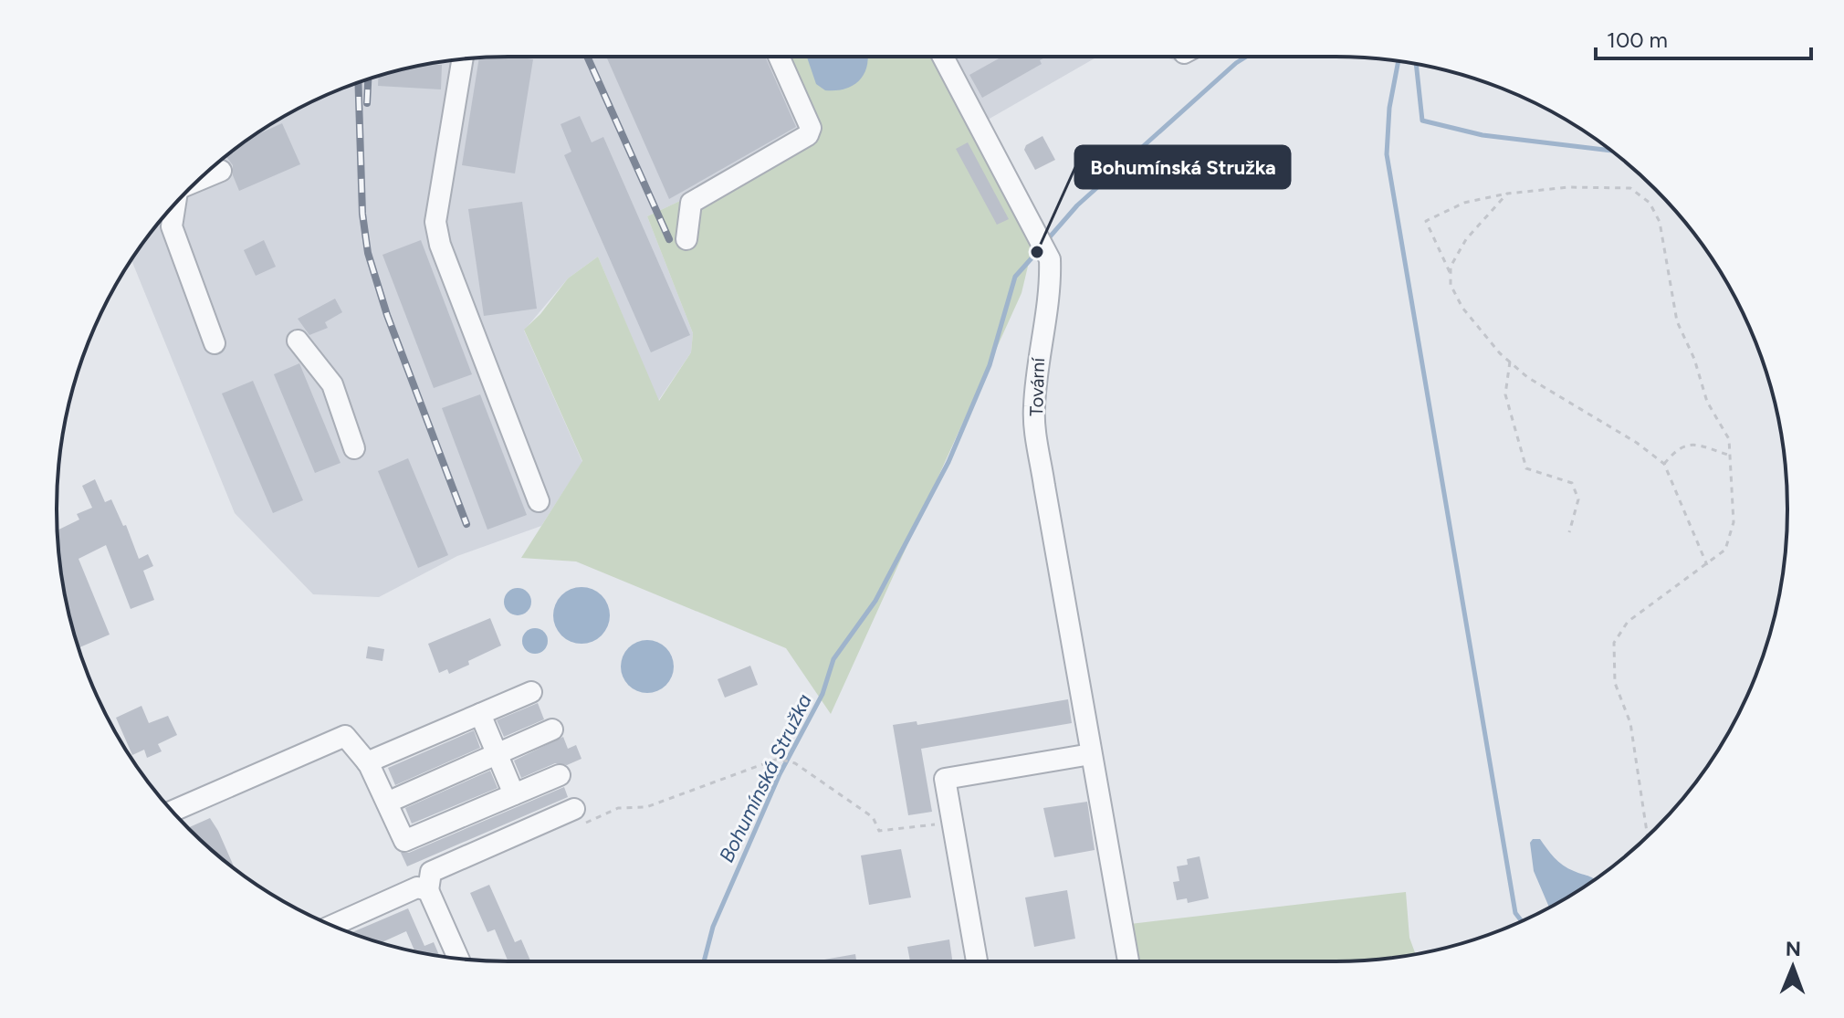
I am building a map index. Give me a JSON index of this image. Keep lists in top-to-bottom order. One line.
{"streets":{"street":["Tovární"]},"water":["Bohumínská Stružka"],"places":["Bohumínská Stružka"],"scale_bar":"100 m","north":"top"}
